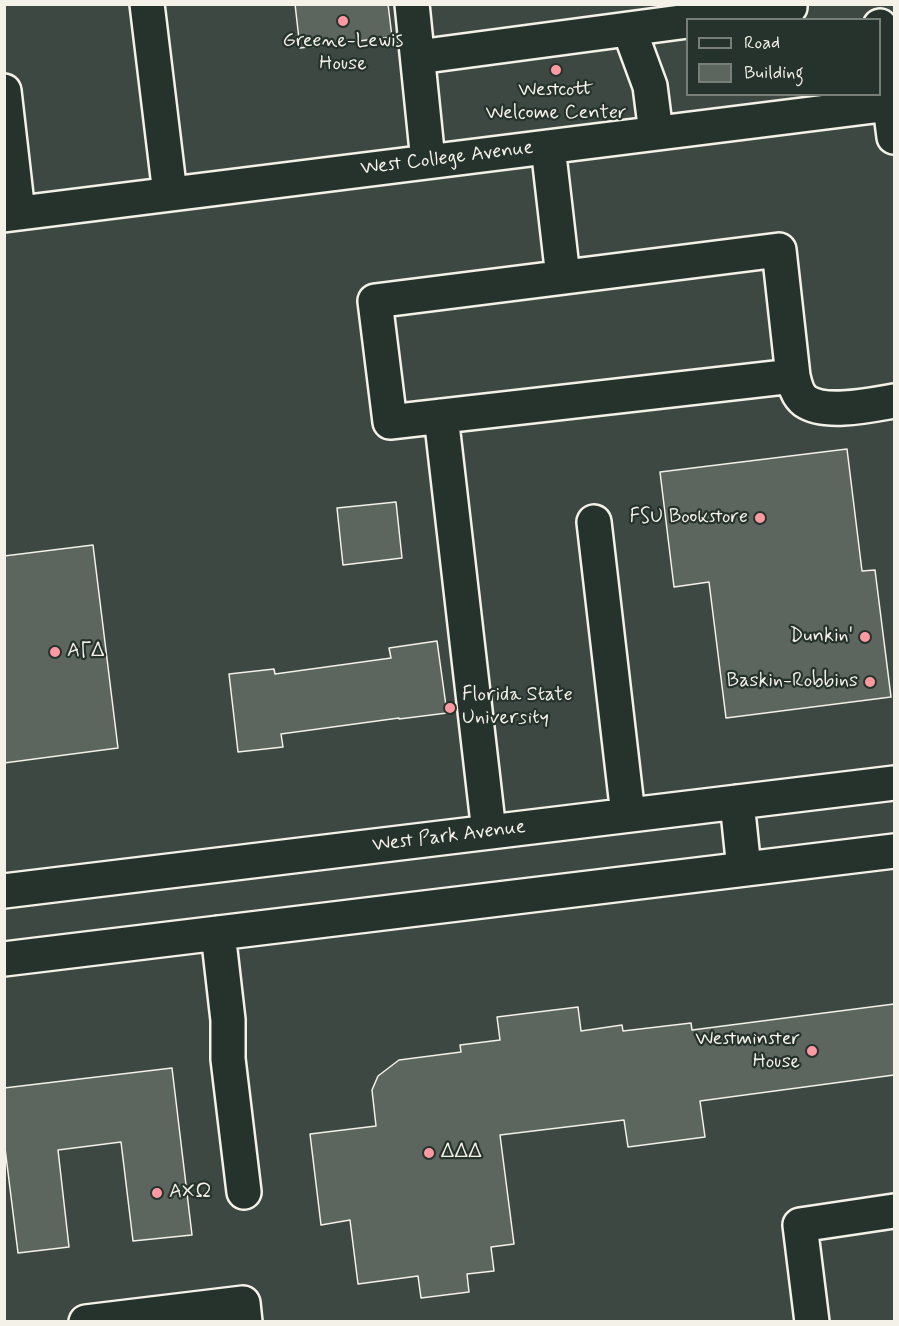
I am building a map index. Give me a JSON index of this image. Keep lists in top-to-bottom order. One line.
{"streets":{"street":["West College Avenue","West Park Avenue"]},"places":["Greene-Lewis House","Westcott Welcome Center","FSU Bookstore","Dunkin'","ΑΓΔ","Baskin-Robbins","Florida State University","Westminster House","ΔΔΔ","ΑΧΩ"],"legend":["Road","Building"]}
